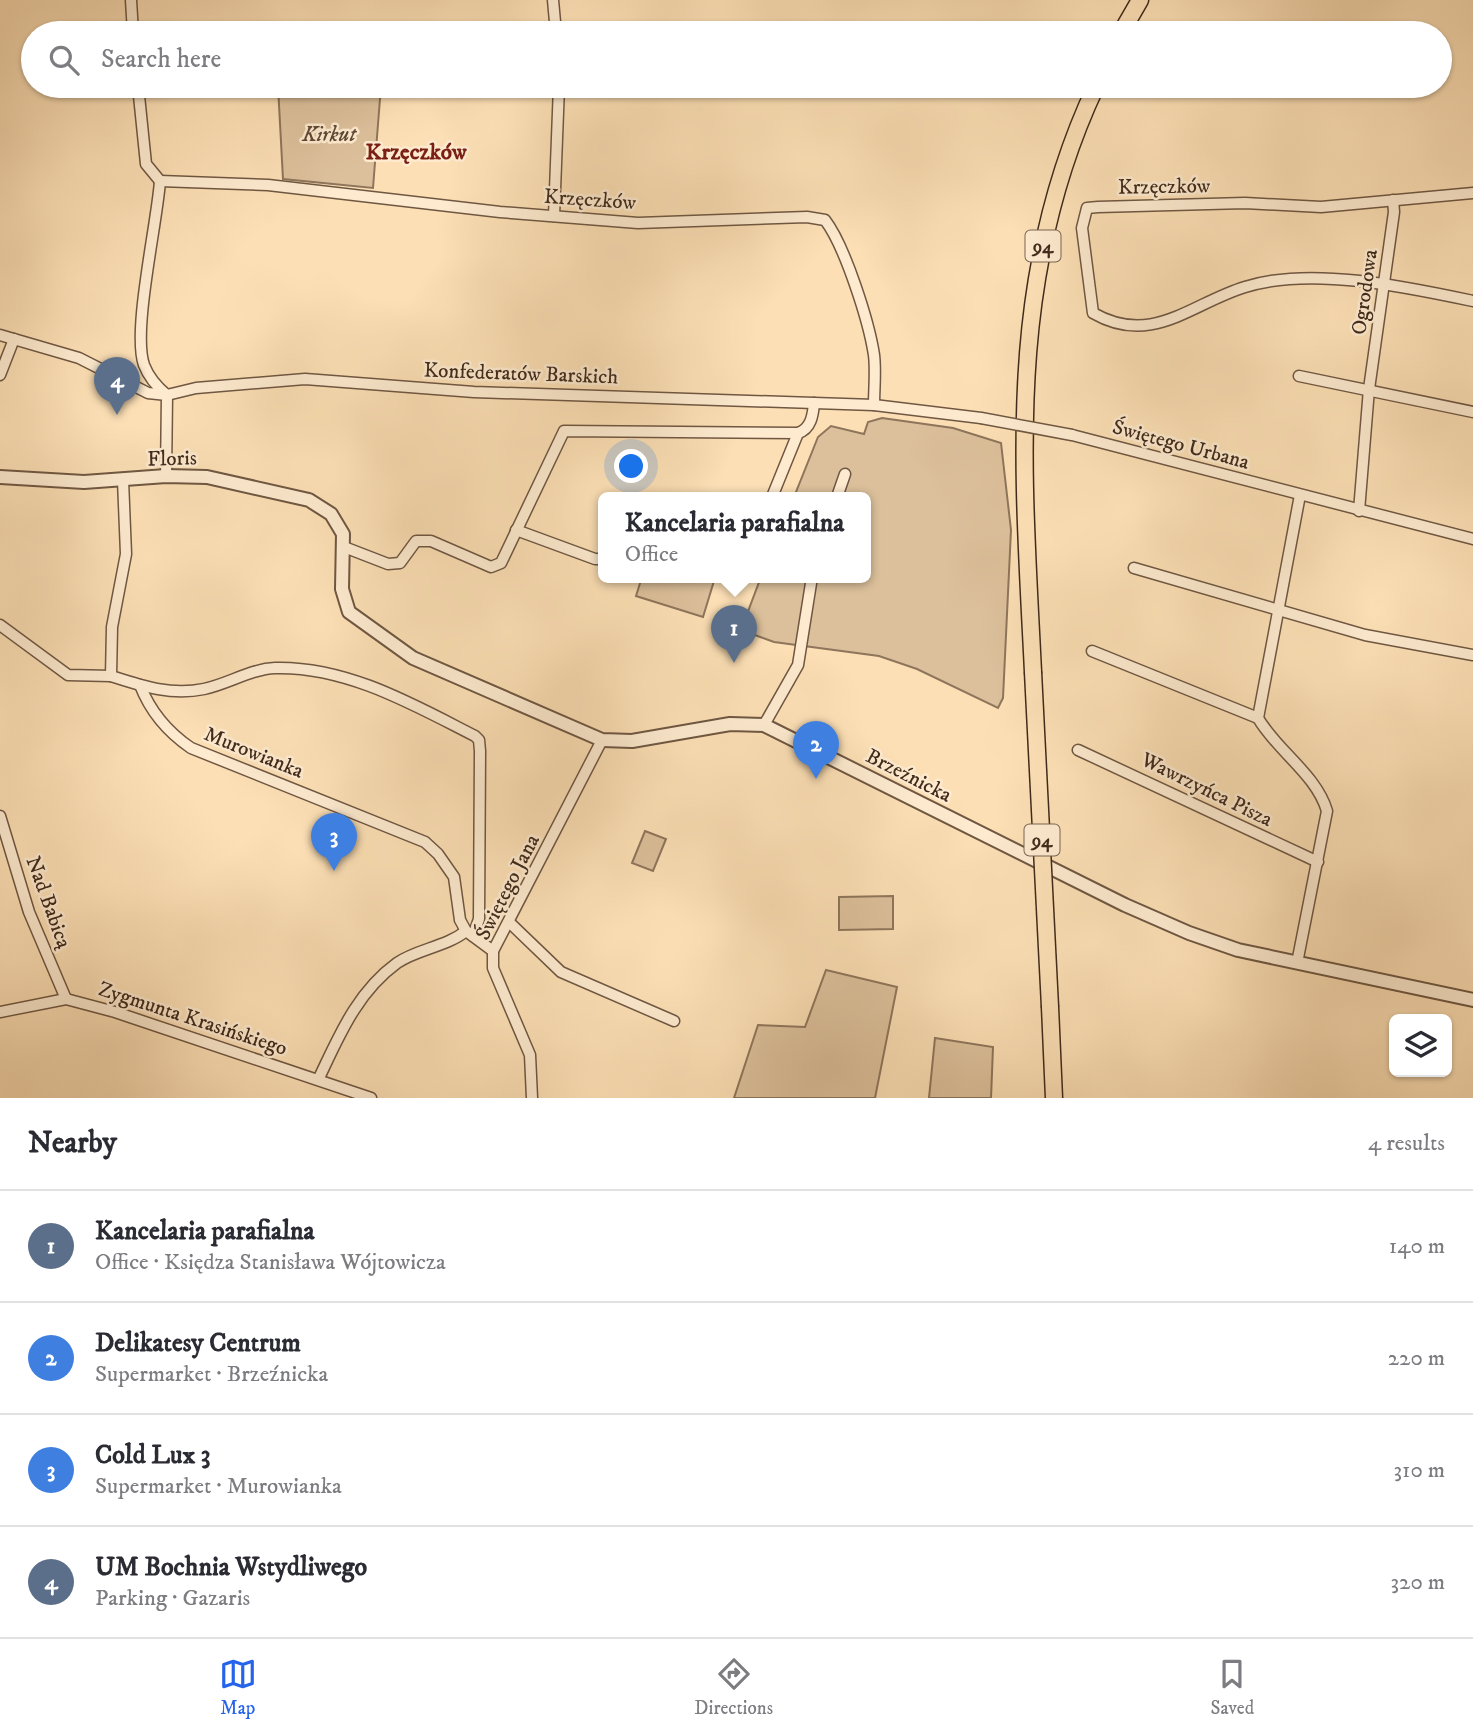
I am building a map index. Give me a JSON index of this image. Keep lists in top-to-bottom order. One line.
{"streets":{"main road":["94"],"street":["Krzęczków","Ogrodowa","Konfederatów Barskich","Świętego Urbana","Floris","Murowianka","Brzeźnicka","Wawrzyńca Pisza","Świętego Jana","Nad Babicą","Zygmunta Krasińskiego"]},"crossings":[["Krzęczków","Ogrodowa"],["Krzęczków","Konfederatów Barskich"],["Krzęczków","Świętego Urbana"],["Ogrodowa","Świętego Urbana"],["Konfederatów Barskich","Świętego Urbana"],["Floris","Brzeźnicka"],["Brzeźnicka","Świętego Jana"],["Nad Babicą","Zygmunta Krasińskiego"]],"districts":["Krzęczków"],"parks":["Kirkut"],"page":{"search":"Search here","pins":["4","1","2","3"],"popup":["Kancelaria parafialna","Office"],"heading":["Nearby","4 results"],"list":[{"mark":"1","name":"Kancelaria parafialna","note":"Office · Księdza Stanisława Wójtowicza","value":"140 m"},{"mark":"2","name":"Delikatesy Centrum","note":"Supermarket · Brzeźnicka","value":"220 m"},{"mark":"3","name":"Cold Lux 3","note":"Supermarket · Murowianka","value":"310 m"},{"mark":"4","name":"UM Bochnia Wstydliwego","note":"Parking · Gazaris","value":"320 m"}],"nav":["Map","Directions","Saved"]}}
